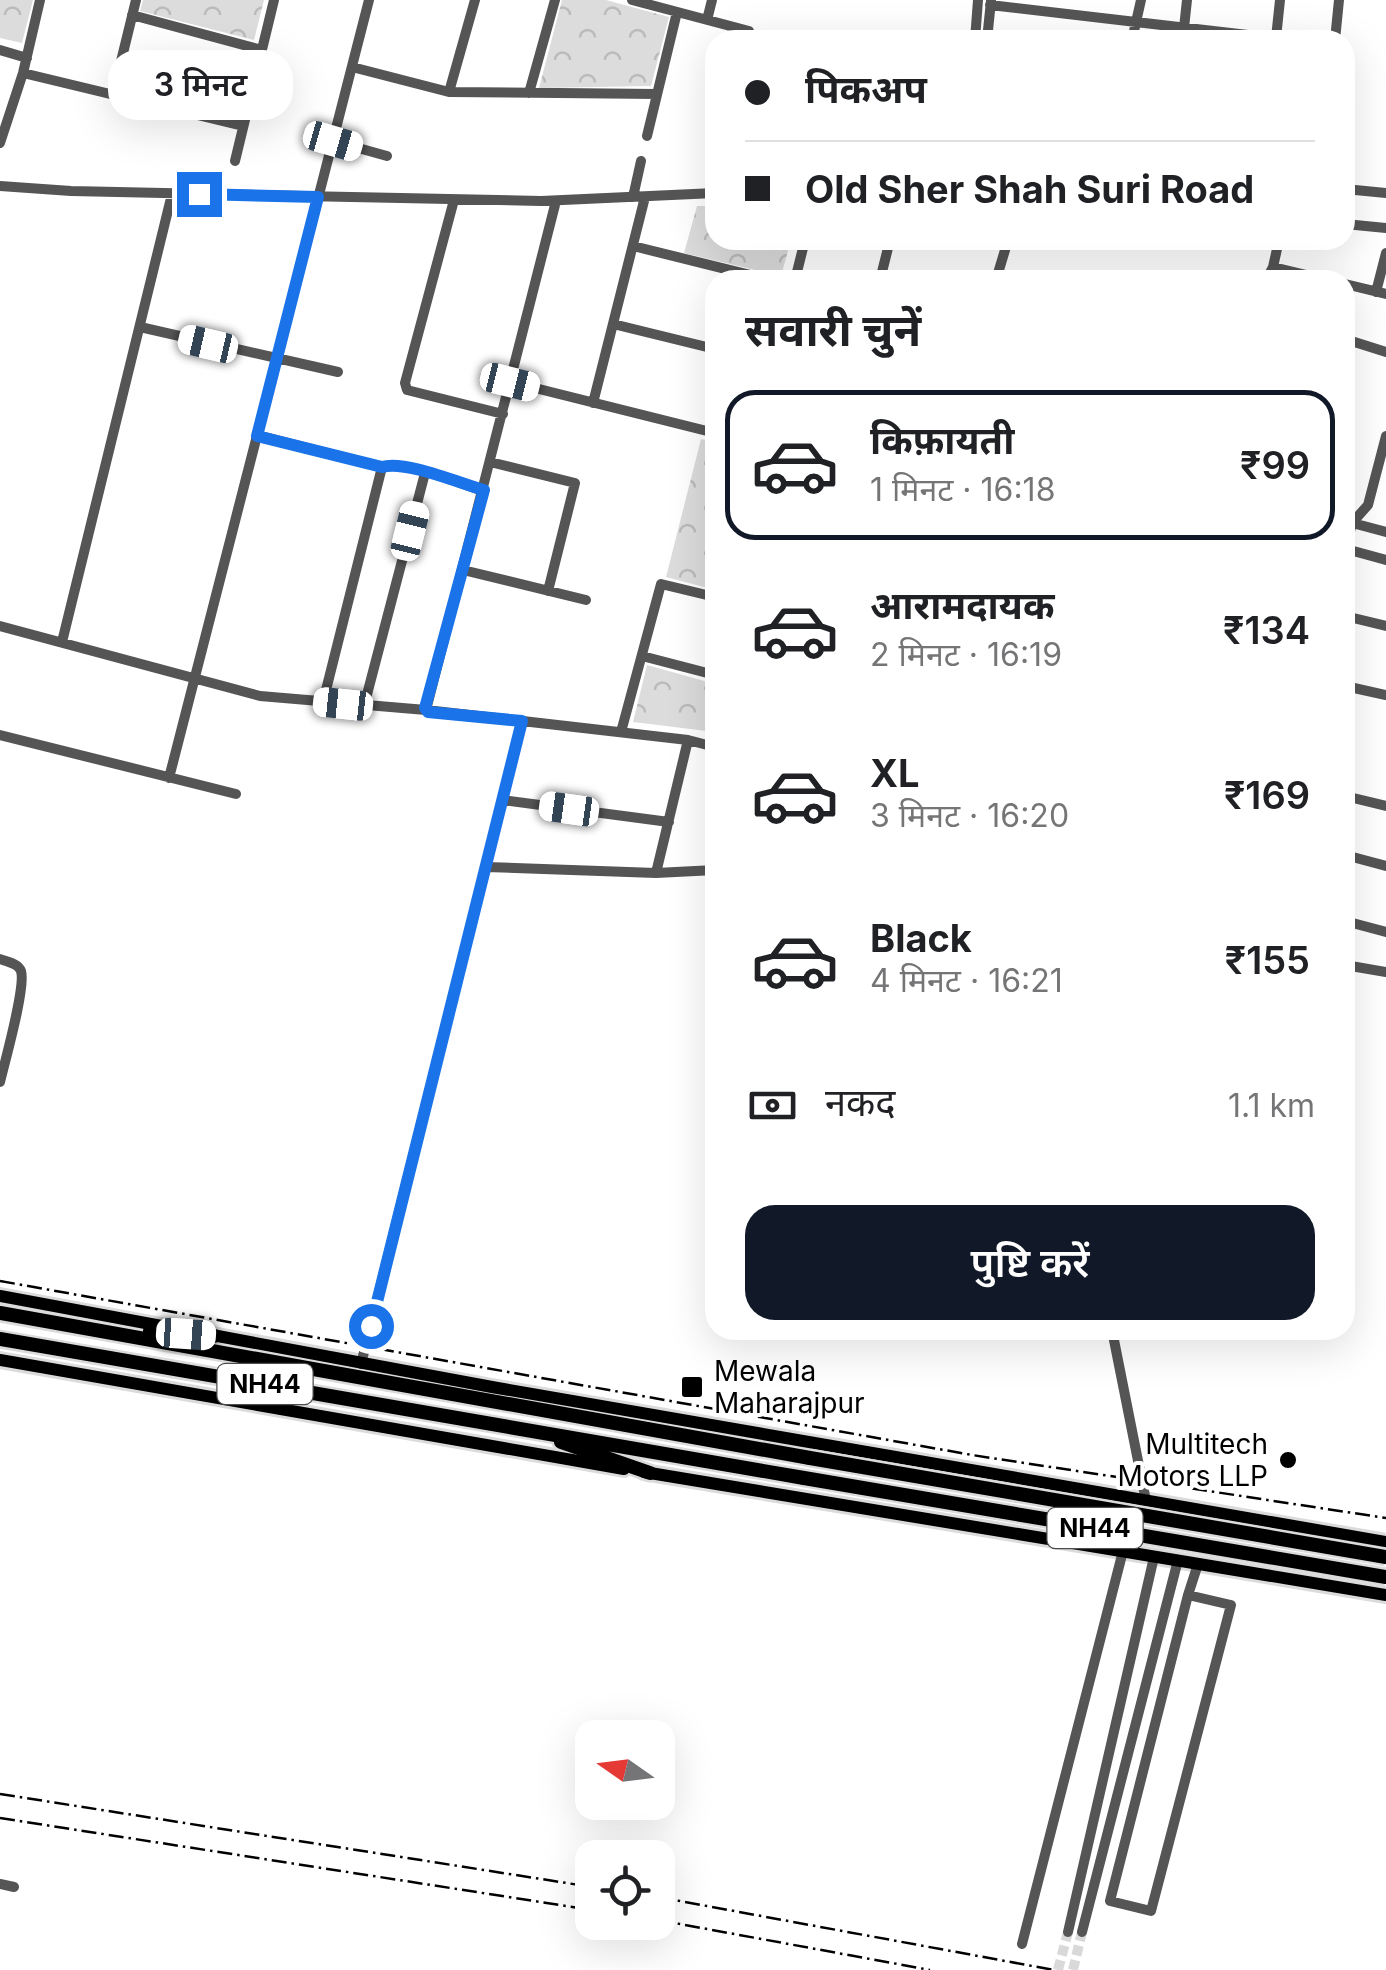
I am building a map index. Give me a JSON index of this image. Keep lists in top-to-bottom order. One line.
{"streets":{"highway":["NH44"]},"places":{"transit":["Mewala Maharajpur"],"other":["Multitech Motors LLP"]},"north":"left","page":{"banner":["पिकअप","Old Sher Shah Suri Road"],"bubble":"3 मिनट","heading":"सवारी चुनें","list":[{"name":"किफ़ायती","note":"1 मिनट · 16:18","value":"₹99"},{"name":"आरामदायक","note":"2 मिनट · 16:19","value":"₹134"},{"name":"XL","note":"3 मिनट · 16:20","value":"₹169"},{"name":"Black","note":"4 मिनट · 16:21","value":"₹155"}],"pay":["नकद","1.1 km"],"buttons":"पुष्टि करें"}}
